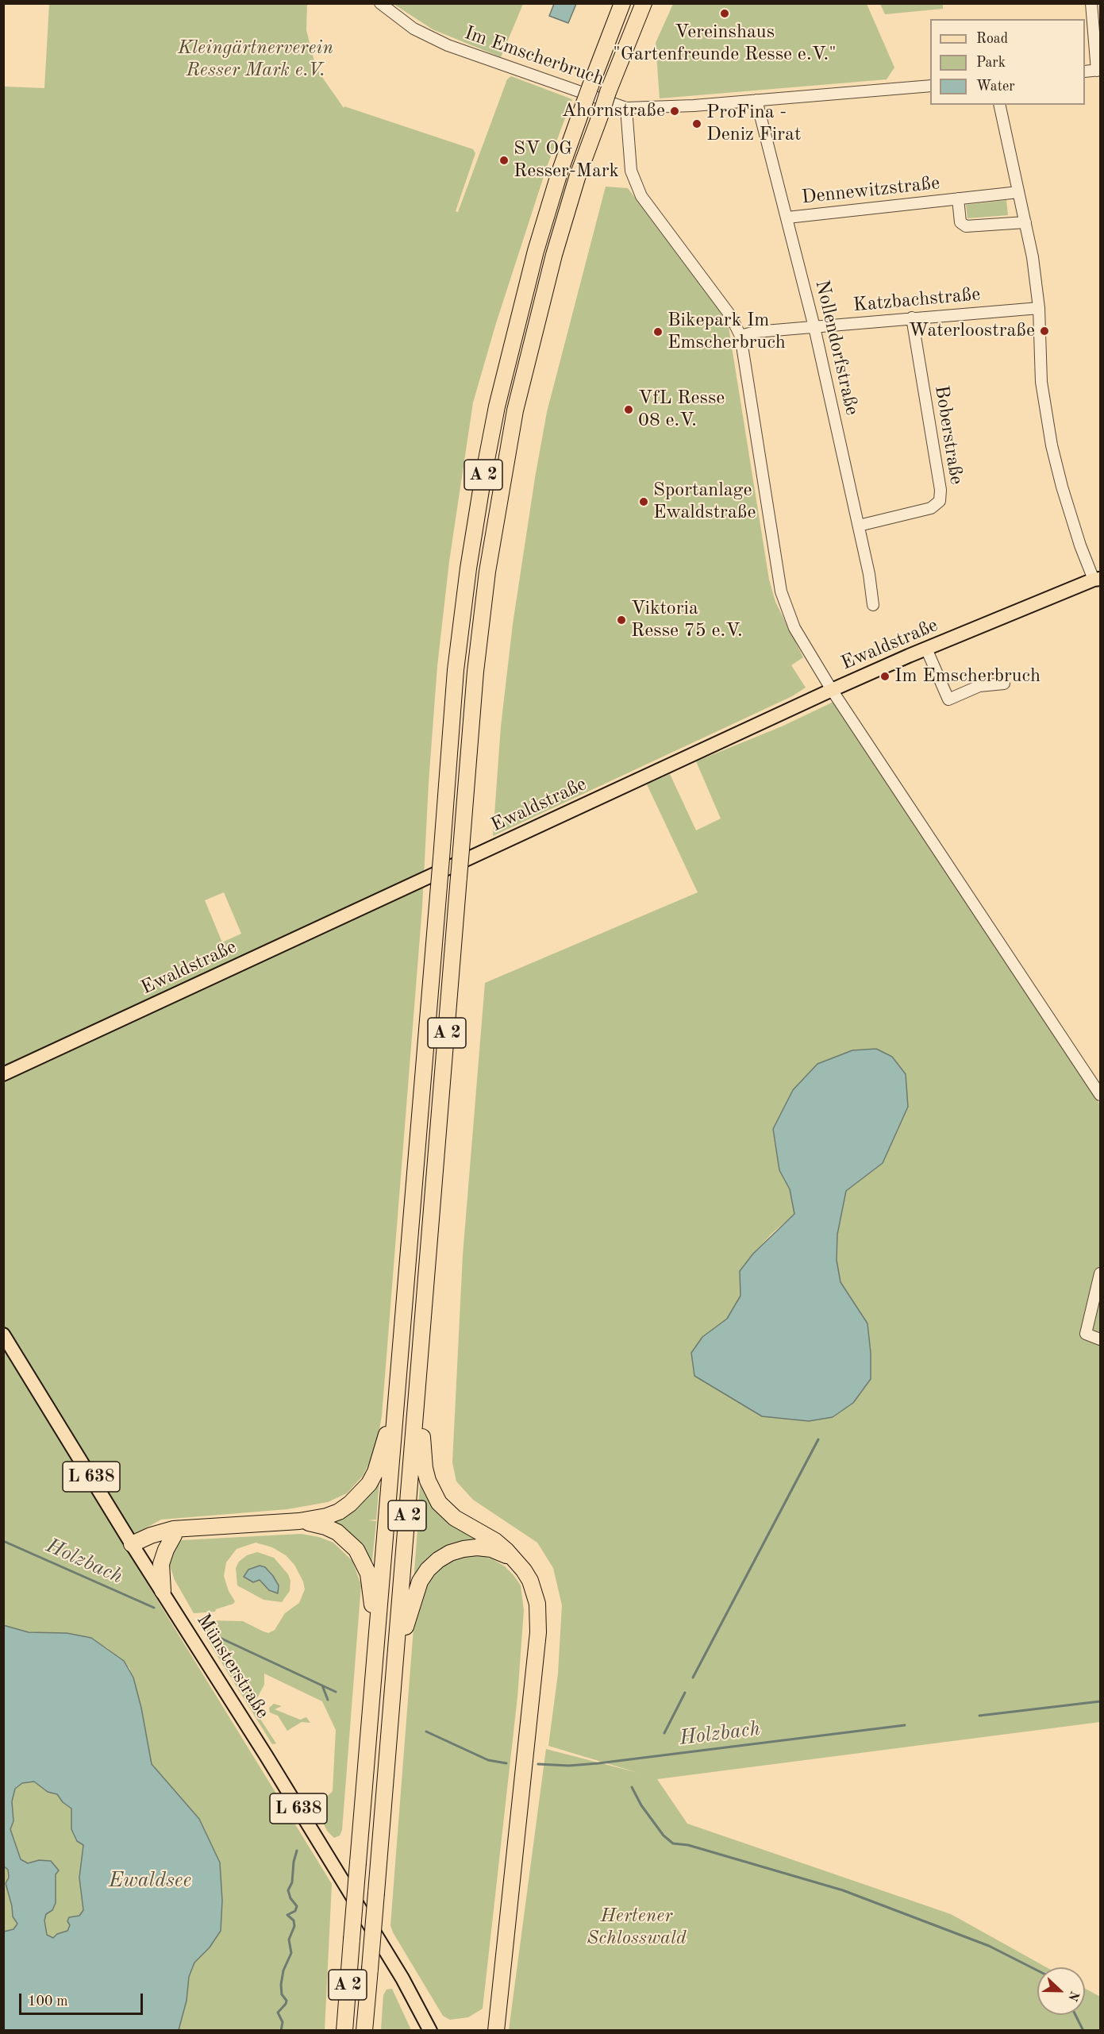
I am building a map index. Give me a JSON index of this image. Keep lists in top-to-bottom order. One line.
{"streets":{"highway":["A 2"],"main road":["Ewaldstraße","L 638","Münsterstraße"],"street":["Im Emscherbruch","Dennewitzstraße","Katzbachstraße","Nollendorfstraße","Boberstraße"]},"crossings":[["Dennewitzstraße","Nollendorfstraße"],["Katzbachstraße","Nollendorfstraße"],["Katzbachstraße","Boberstraße"],["Nollendorfstraße","Boberstraße"]],"water":["Holzbach","Ewaldsee"],"parks":["Kleingärtnerverein Resser Mark e.V.","Hertener Schlosswald"],"places":["Vereinshaus \"Gartenfreunde Resse e.V.\"","Ahornstraße","ProFina - Deniz Firat","SV OG Resser-Mark","Waterloostraße","Bikepark Im Emscherbruch","VfL Resse 08 e.V.","Sportanlage Ewaldstraße","Viktoria Resse 75 e.V.","Im Emscherbruch"],"legend":["Road","Park","Water"],"scale_bar":"100 m","north":"right"}
